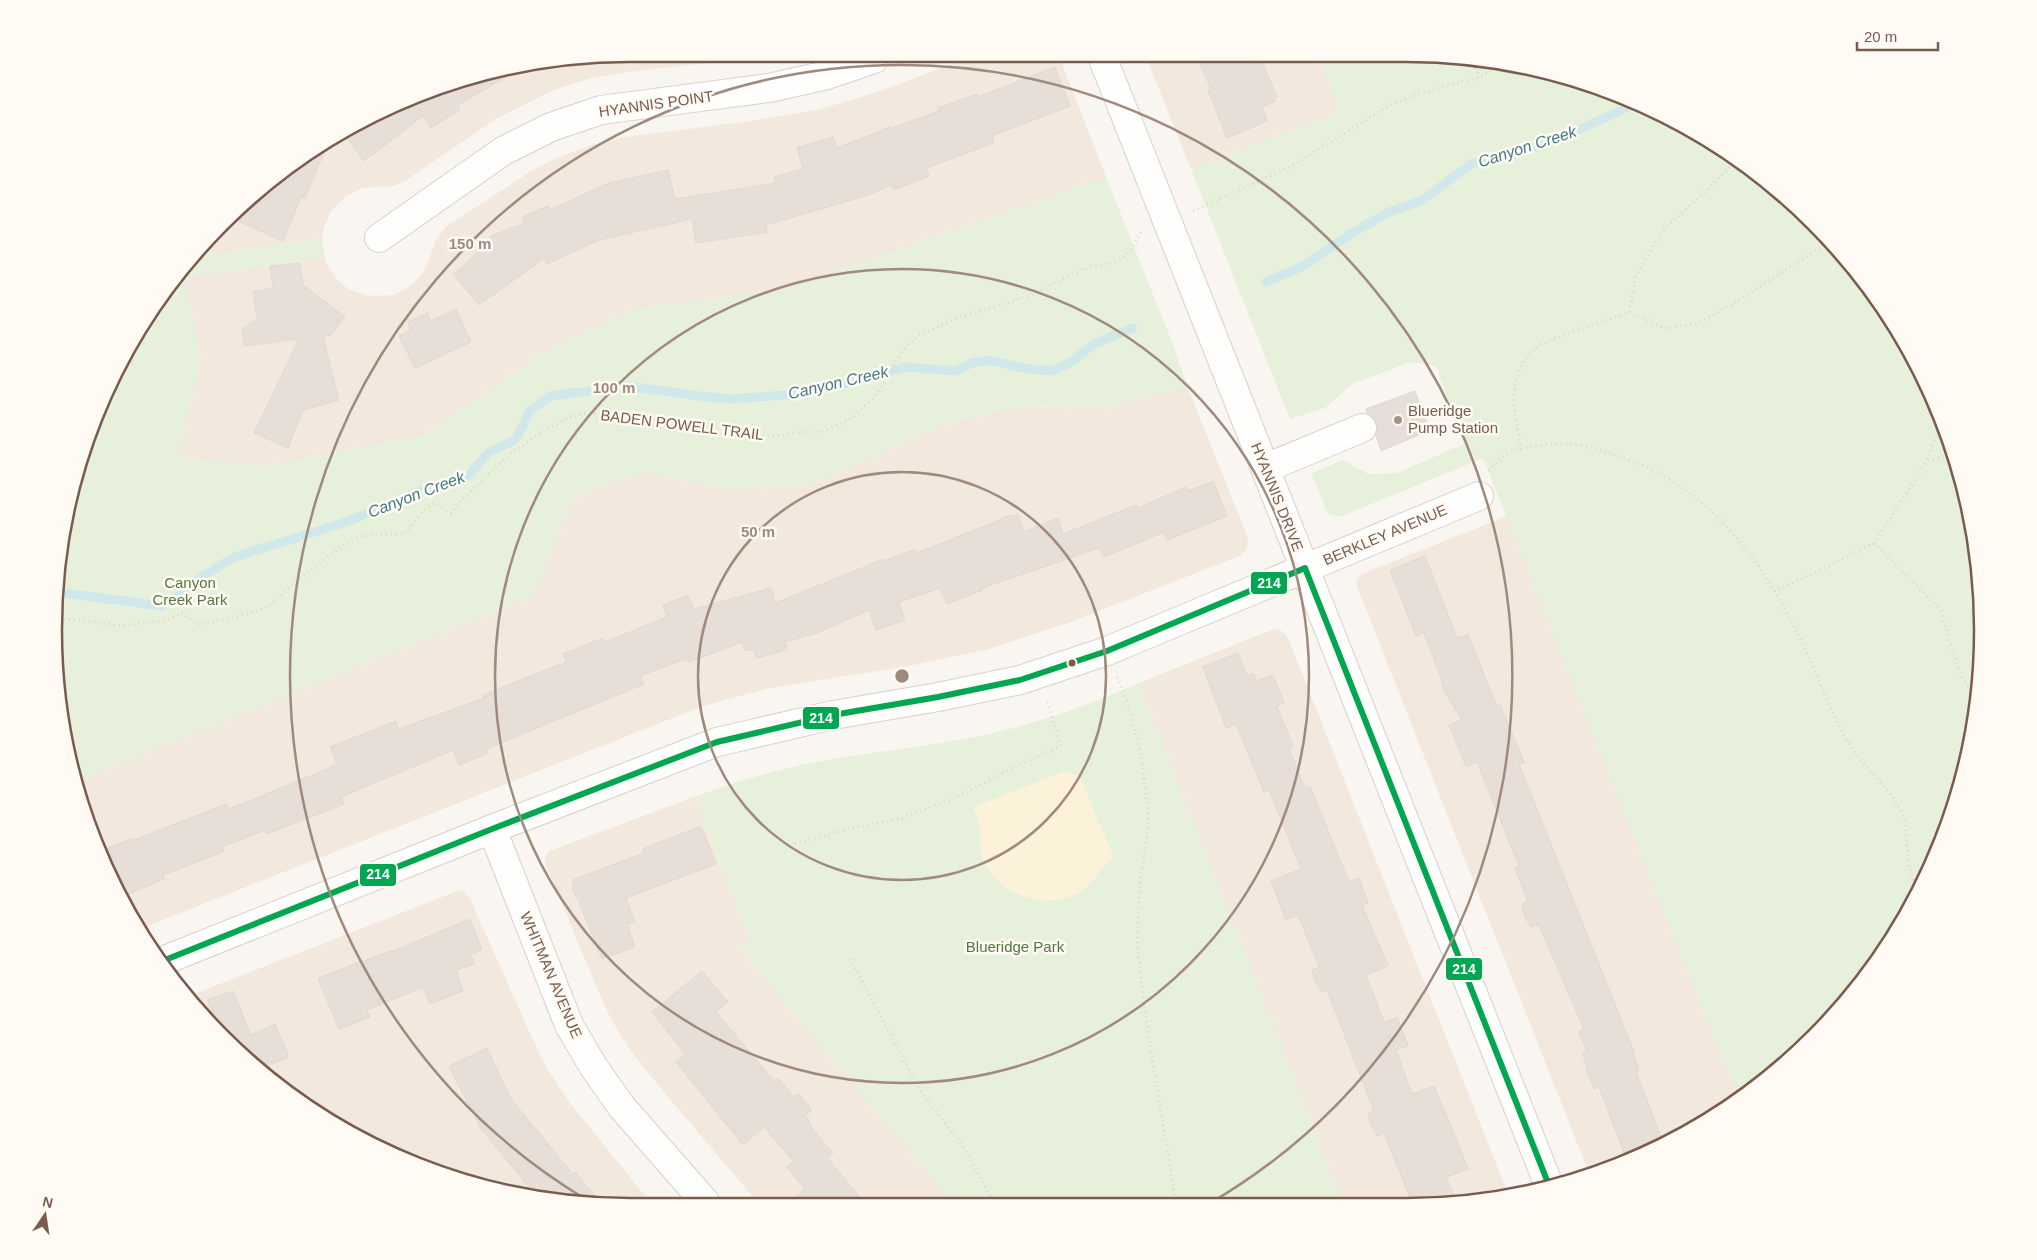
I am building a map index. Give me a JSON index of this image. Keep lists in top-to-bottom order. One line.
{"streets":{"street":["HYANNIS POINT","HYANNIS DRIVE","BERKLEY AVENUE","WHITMAN AVENUE"],"path":["BADEN POWELL TRAIL"]},"crossings":[["HYANNIS DRIVE","BERKLEY AVENUE"],["BERKLEY AVENUE","WHITMAN AVENUE"]],"water":["Canyon Creek"],"parks":["Canyon Creek Park","Blueridge Park"],"places":["Blueridge Pump Station"],"lines":["transit line 214"],"scale_bar":"20 m","north":"top","rings":["150 m","100 m","50 m"]}
